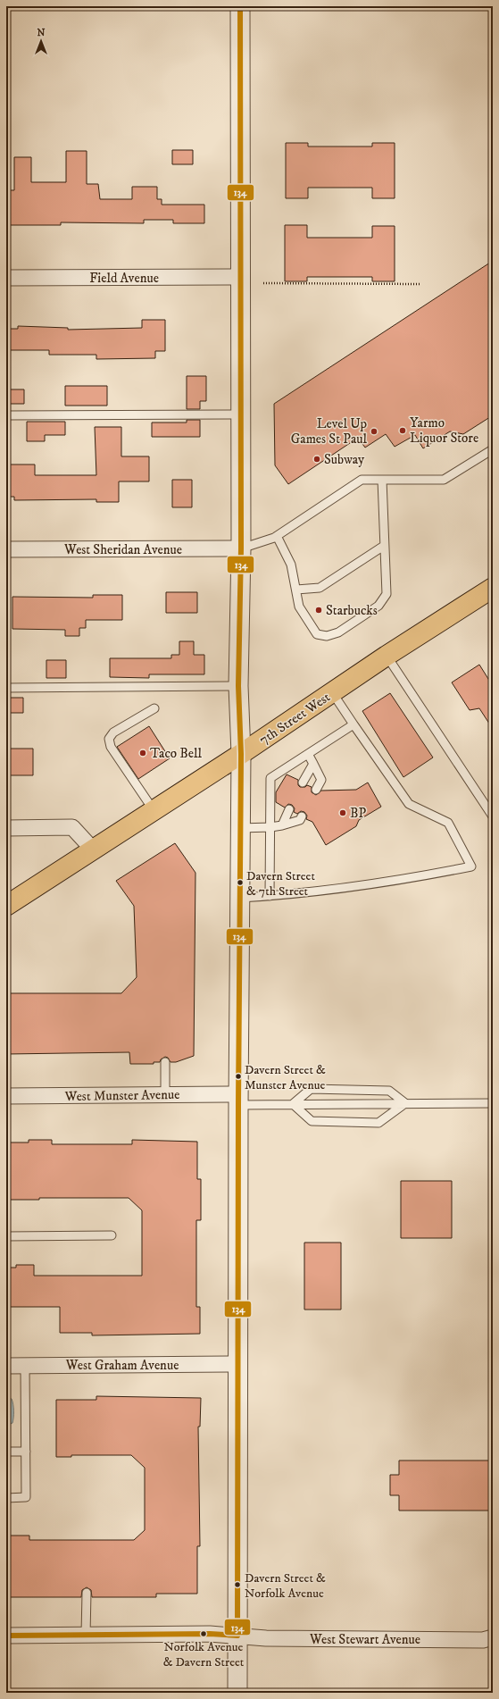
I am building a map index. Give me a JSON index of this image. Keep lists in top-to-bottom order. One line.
{"streets":{"main road":["7th Street West"],"street":["Field Avenue","West Sheridan Avenue","West Munster Avenue","West Graham Avenue","West Stewart Avenue"]},"places":["Yarmo Liquor Store","Level Up Games St Paul","Subway","Starbucks","Taco Bell","BP","Davern Street & 7th Street","Davern Street & Munster Avenue","Davern Street & Norfolk Avenue","Norfolk Avenue & Davern Street"],"lines":["transit line 134"],"north":"top"}
